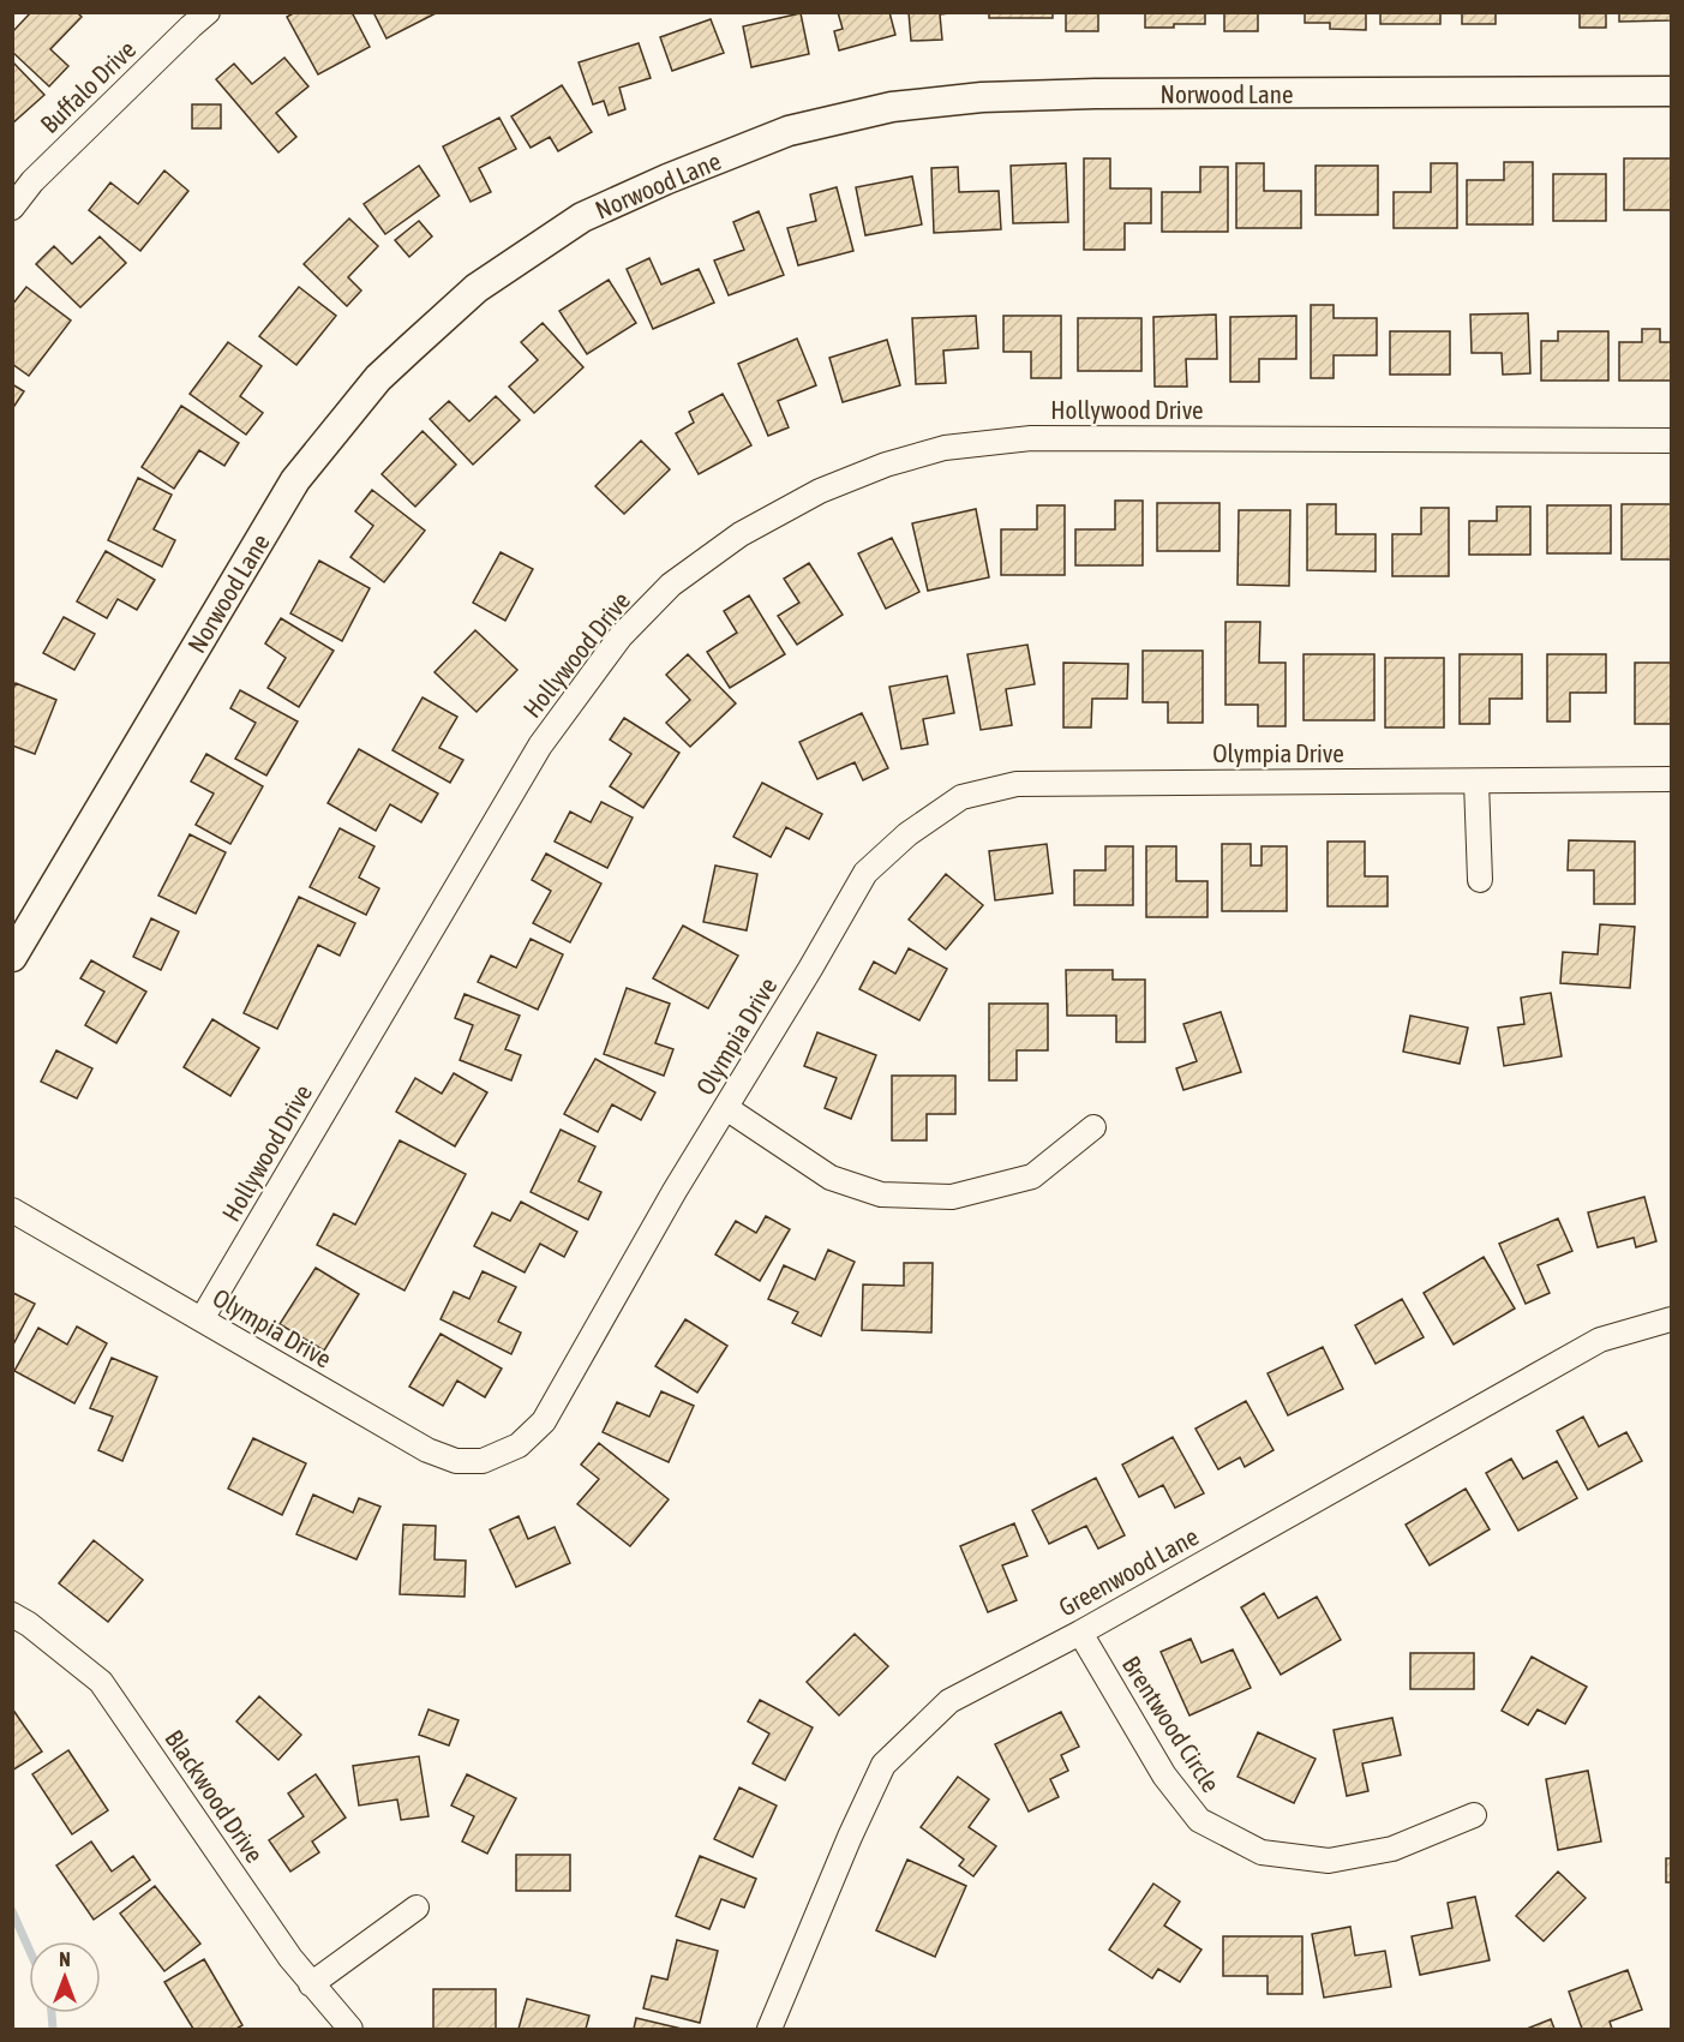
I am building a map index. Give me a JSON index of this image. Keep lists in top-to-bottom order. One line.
{"streets":{"street":["Buffalo Drive","Norwood Lane","Hollywood Drive","Olympia Drive","Greenwood Lane","Brentwood Circle","Blackwood Drive"]},"crossings":[["Hollywood Drive","Olympia Drive"],["Greenwood Lane","Brentwood Circle"]],"north":"top"}
